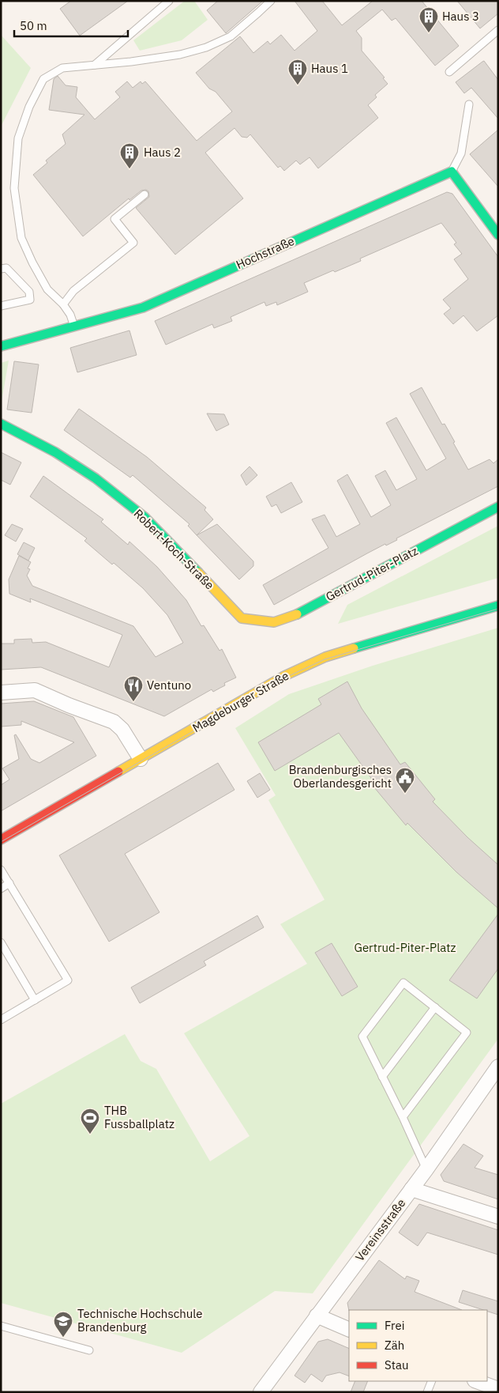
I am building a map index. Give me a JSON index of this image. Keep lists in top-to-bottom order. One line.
{"streets":{"street":["Hochstraße","Robert-Koch-Straße","Gertrud-Piter-Platz","Magdeburger Straße","Vereinsstraße"]},"crossings":[["Robert-Koch-Straße","Gertrud-Piter-Platz"]],"parks":["Gertrud-Piter-Platz"],"places":{"building":["Haus 3","Haus 1","Haus 2"],"restaurant":["Ventuno"],"public building":["Brandenburgisches Oberlandesgericht"],"sports":["THB Fussballplatz"],"school or university":["Technische Hochschule Brandenburg"]},"legend":["Frei","Zäh","Stau"],"scale_bar":"50 m"}
